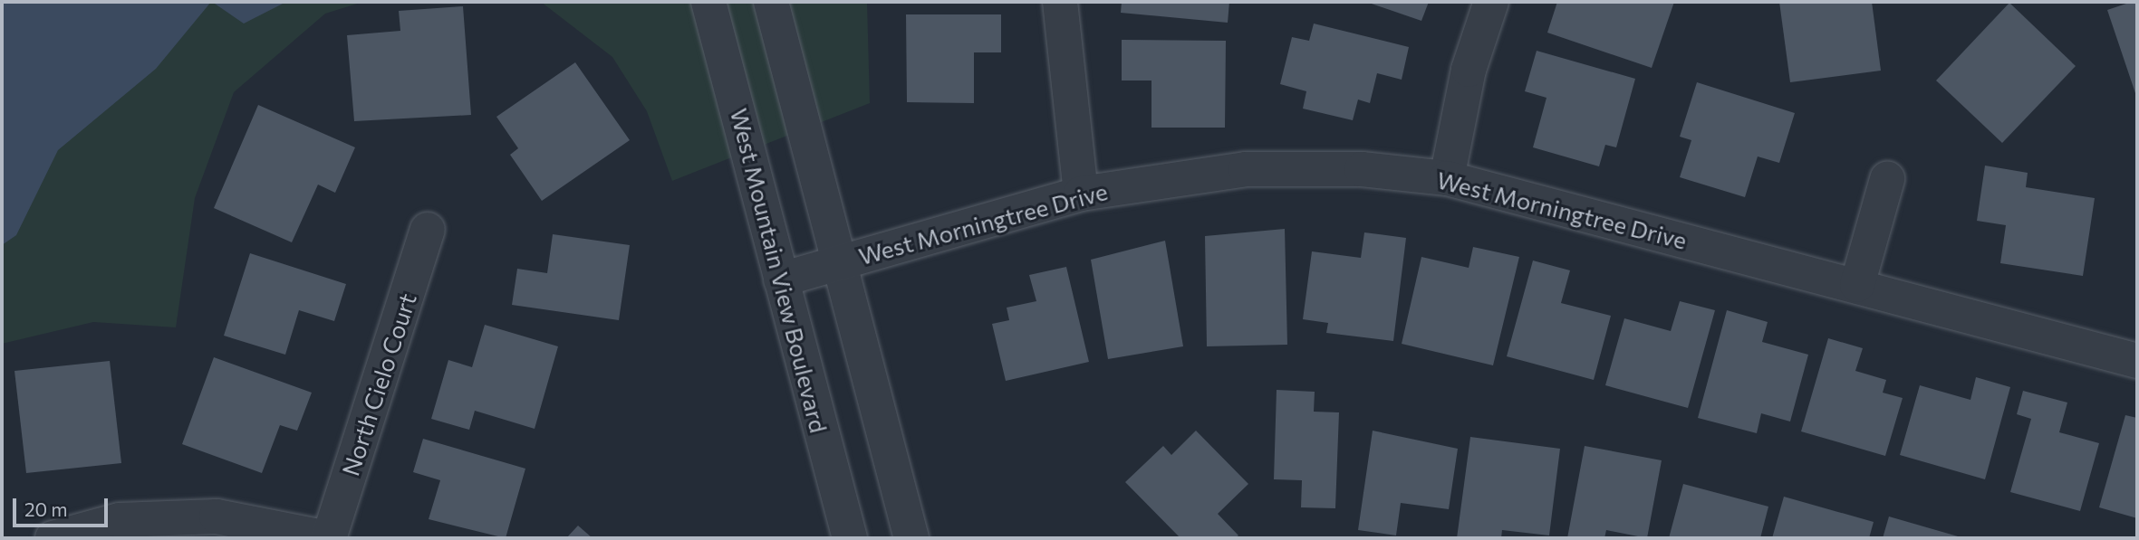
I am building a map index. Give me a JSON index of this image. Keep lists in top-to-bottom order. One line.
{"streets":{"street":["West Morningtree Drive","West Mountain View Boulevard","North Cielo Court"]},"crossings":[["West Morningtree Drive","West Mountain View Boulevard"]],"scale_bar":"20 m"}
